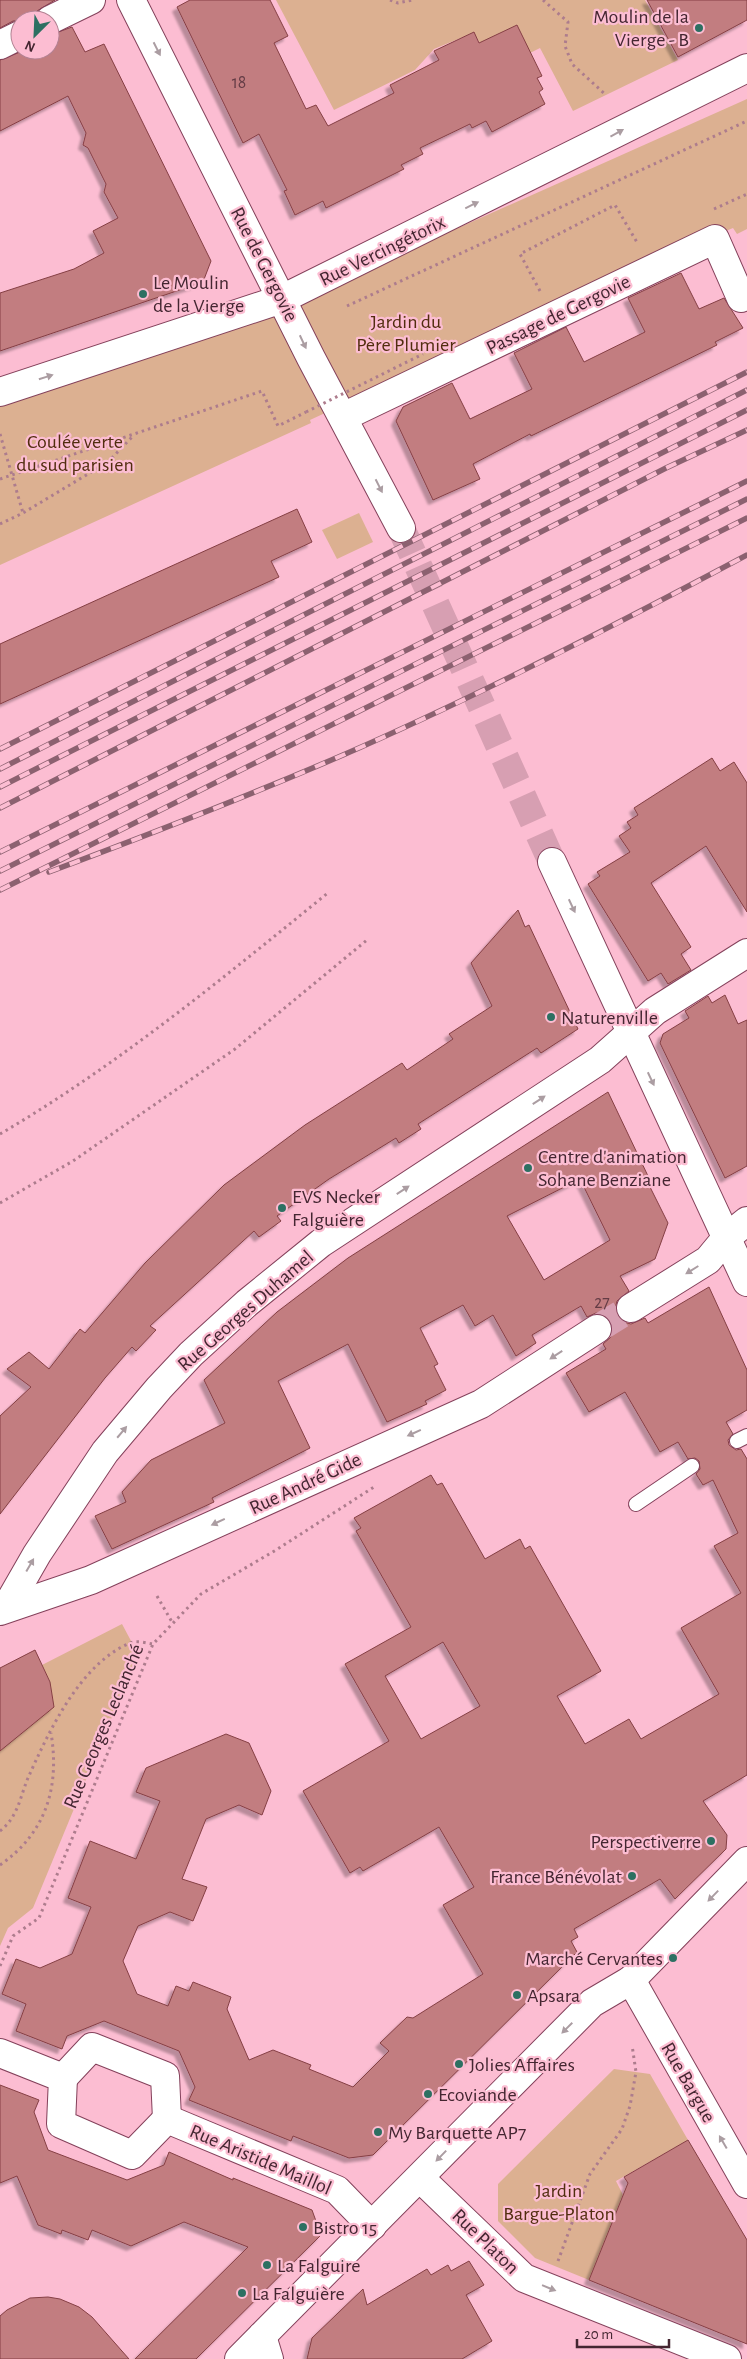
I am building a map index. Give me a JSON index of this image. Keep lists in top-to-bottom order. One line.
{"streets":{"street":["Rue Vercingétorix","Rue de Gergovie","Passage de Gergovie","Rue Georges Duhamel","Rue André Gide","Rue Bargue","Rue Aristide Maillol","Rue Platon"],"path":["Rue Georges Leclanché"]},"crossings":[["Rue Vercingétorix","Rue de Gergovie"],["Rue de Gergovie","Passage de Gergovie"],["Rue Georges Duhamel","Rue André Gide"]],"one_way":["Rue Vercingétorix","Rue de Gergovie","Rue Georges Duhamel","Rue André Gide","Rue Bargue","Rue Platon"],"parks":["Jardin du Père Plumier","Coulée verte du sud parisien","Jardin Bargue-Platon"],"places":["Moulin de la Vierge - B","Le Moulin de la Vierge","Naturenville","Centre d'animation Sohane Benziane","EVS Necker Falguière","Perspectiverre","France Bénévolat","Marché Cervantes","Apsara","Jolies Affaires","Ecoviande","My Barquette AP7","Bistro 15","La Falguire","La Falguière"],"house_numbers":["18","27"],"scale_bar":"20 m","north":"bottom left"}
